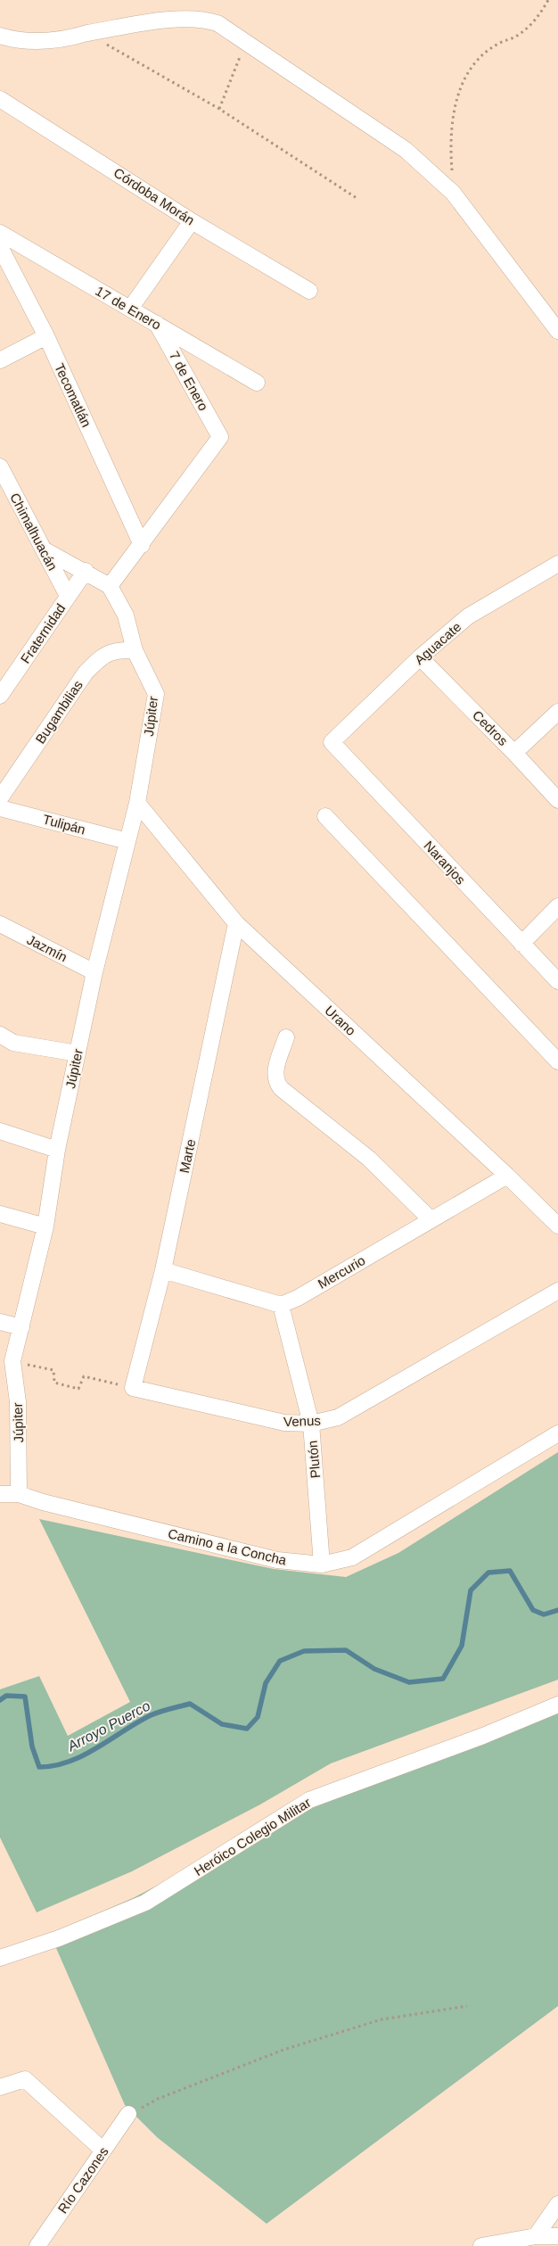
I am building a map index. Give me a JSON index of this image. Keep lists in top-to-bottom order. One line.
{"streets":{"street":["Córdoba Morán","17 de Enero","7 de Enero","Tecomatlán","Chimalhuacán","Fraternidad","Aguacate","Bugambilias","Júpiter","Cedros","Tulipán","Naranjos","Jazmín","Urano","Marte","Mercurio","Venus","Plutón","Camino a la Concha","Heróico Colegio Militar","Río Cazones"]},"crossings":[["17 de Enero","7 de Enero"],["7 de Enero","Tecomatlán"],["Chimalhuacán","Fraternidad"],["Aguacate","Cedros"],["Aguacate","Naranjos"],["Bugambilias","Júpiter"],["Júpiter","Tulipán"],["Júpiter","Jazmín"],["Júpiter","Urano"],["Júpiter","Camino a la Concha"],["Urano","Marte"],["Urano","Mercurio"],["Marte","Venus"],["Mercurio","Plutón"],["Venus","Plutón"],["Plutón","Camino a la Concha"]],"water":["Arroyo Puerco"]}
